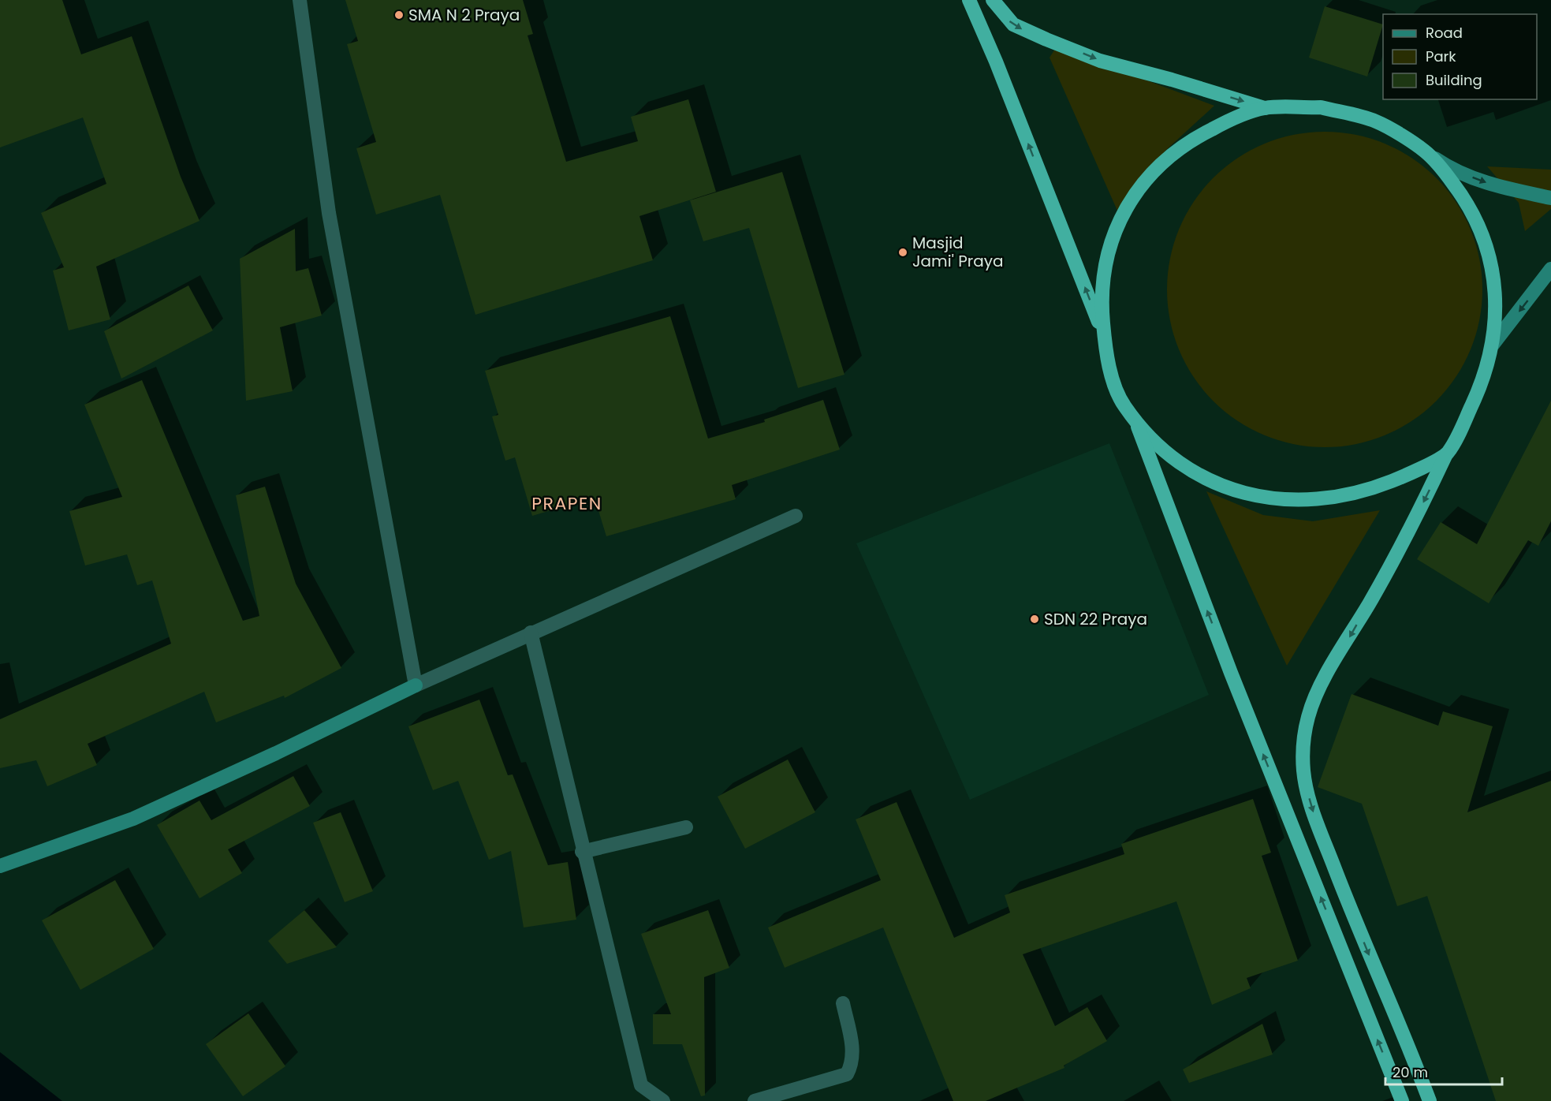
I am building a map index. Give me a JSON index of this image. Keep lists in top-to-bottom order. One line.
{"districts":["PRAPEN"],"places":["SMA N 2 Praya","Masjid Jami' Praya","SDN 22 Praya"],"legend":["Road","Park","Building"],"scale_bar":"20 m"}
